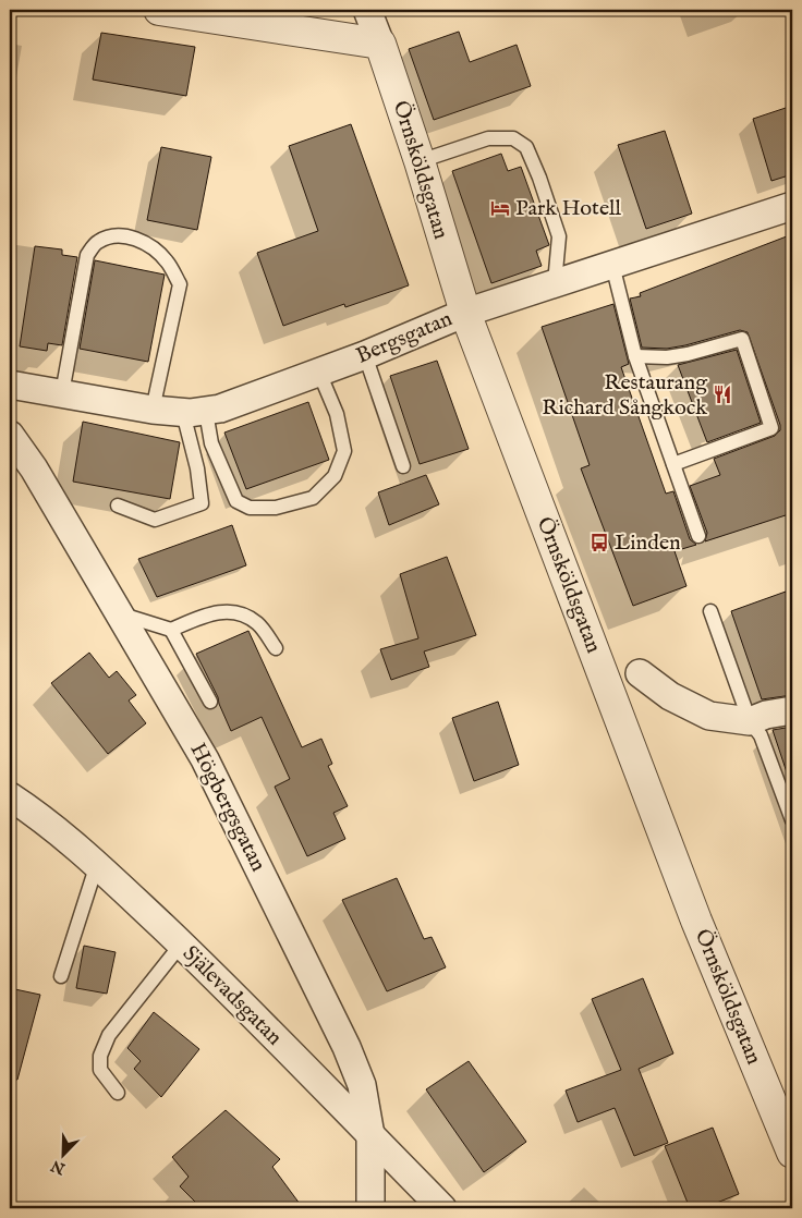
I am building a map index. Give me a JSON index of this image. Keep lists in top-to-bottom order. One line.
{"streets":{"street":["Örnsköldsgatan","Bergsgatan","Högbergsgatan","Själevadsgatan"]},"crossings":[["Örnsköldsgatan","Bergsgatan"],["Högbergsgatan","Själevadsgatan"]],"places":{"hotel":["Park Hotell"],"restaurant":["Restaurang Richard Sångkock"],"bus stop":["Linden"]},"north":"bottom left"}
